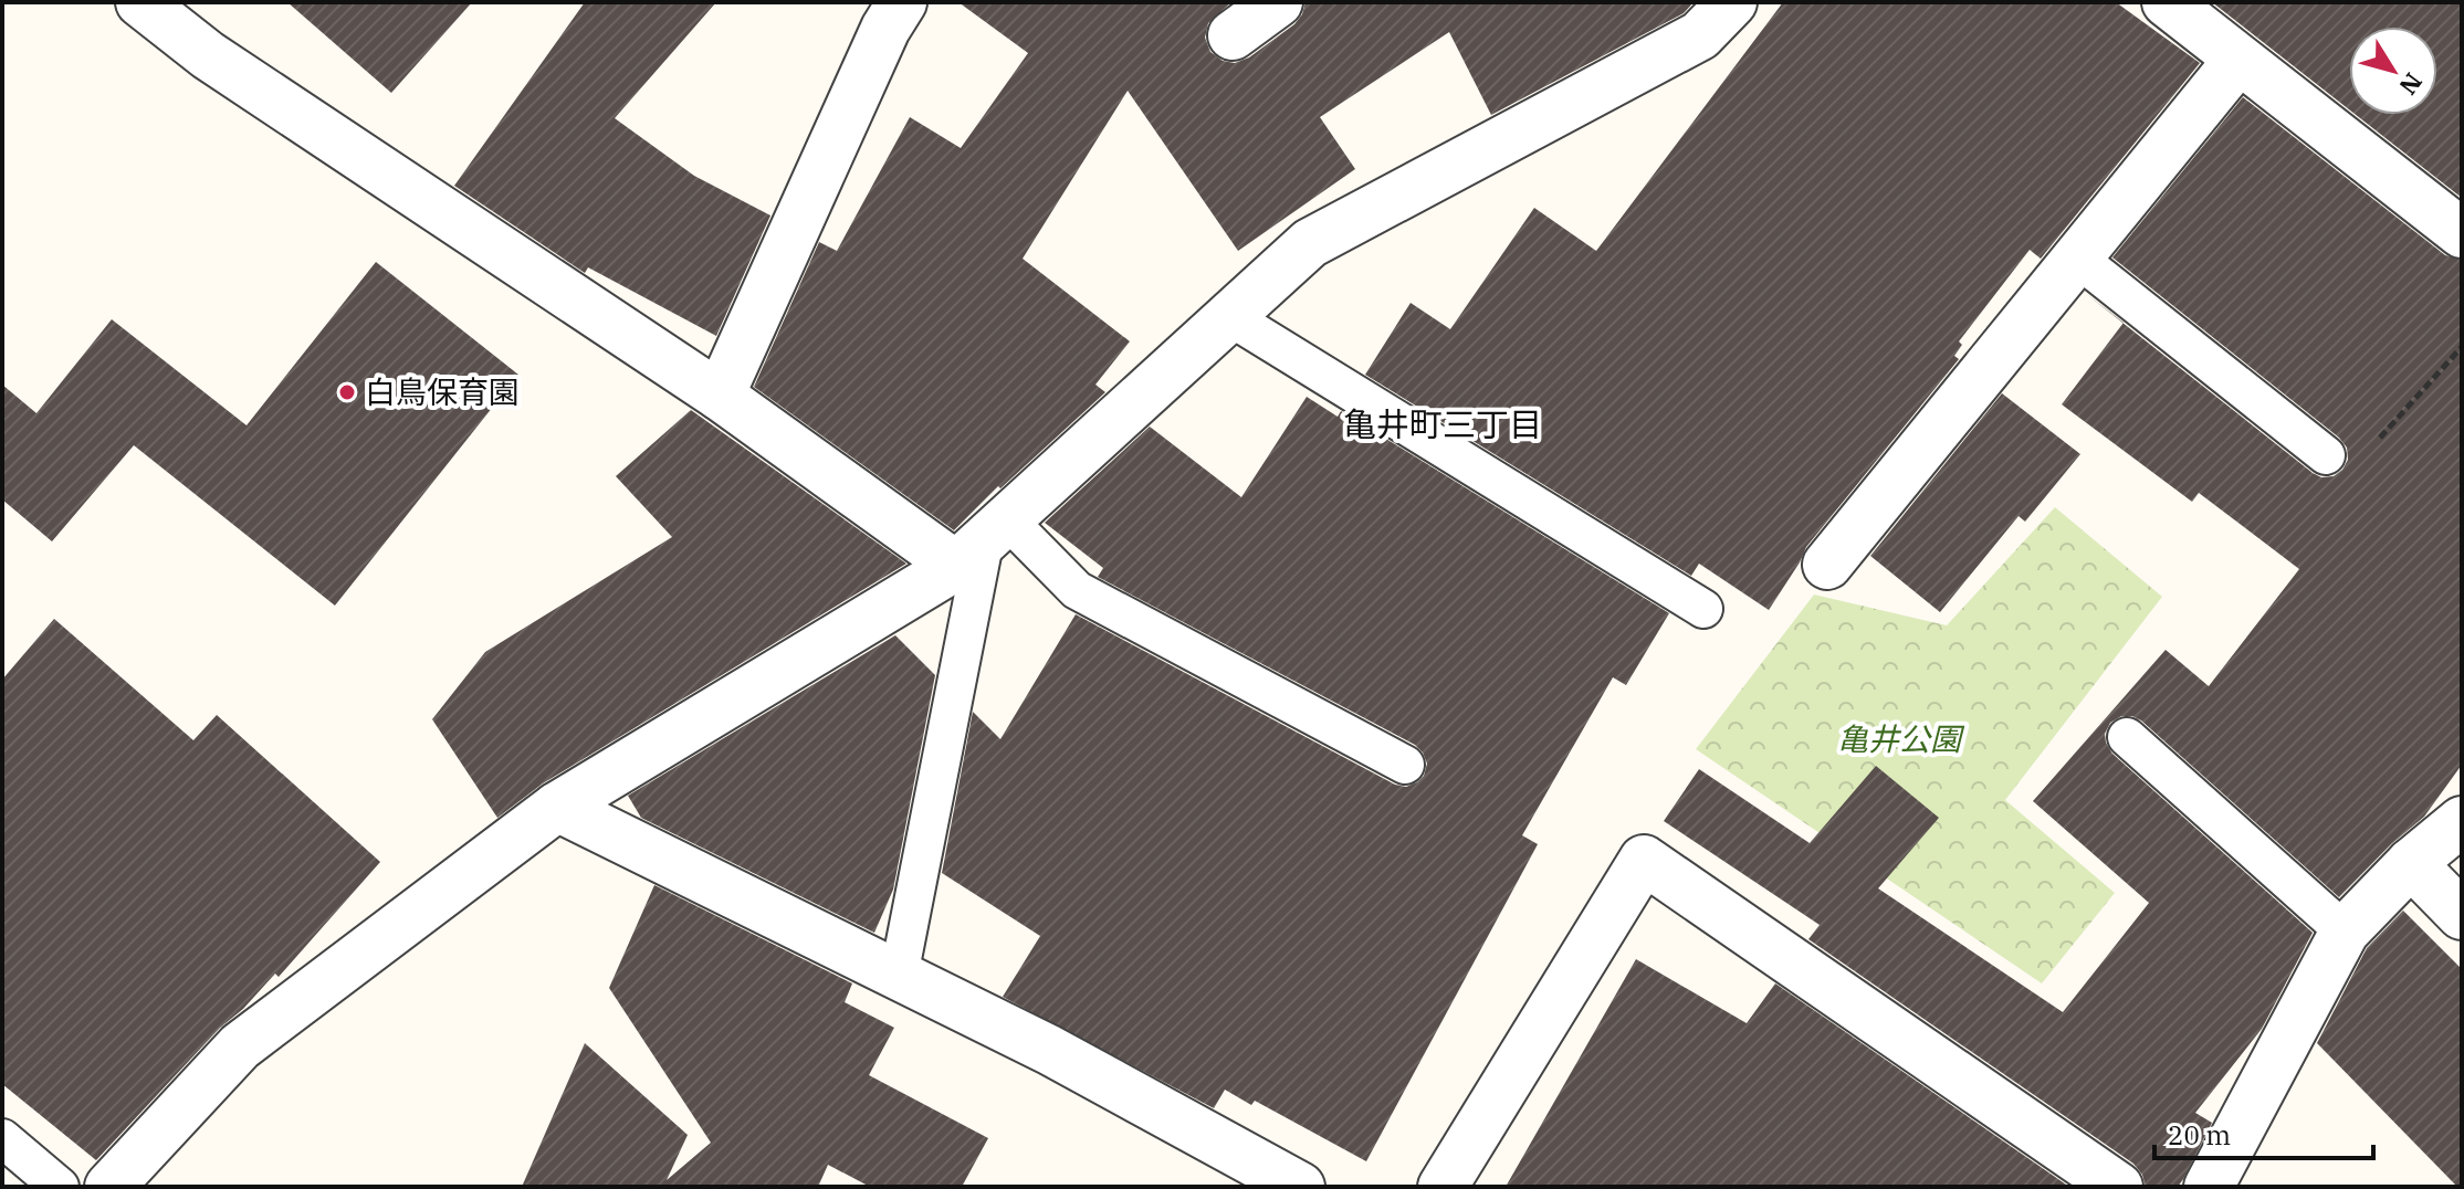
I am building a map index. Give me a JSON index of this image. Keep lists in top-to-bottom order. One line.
{"districts":["亀井町三丁目"],"parks":["亀井公園"],"places":["白鳥保育園"],"scale_bar":"20 m","north":"bottom right"}
